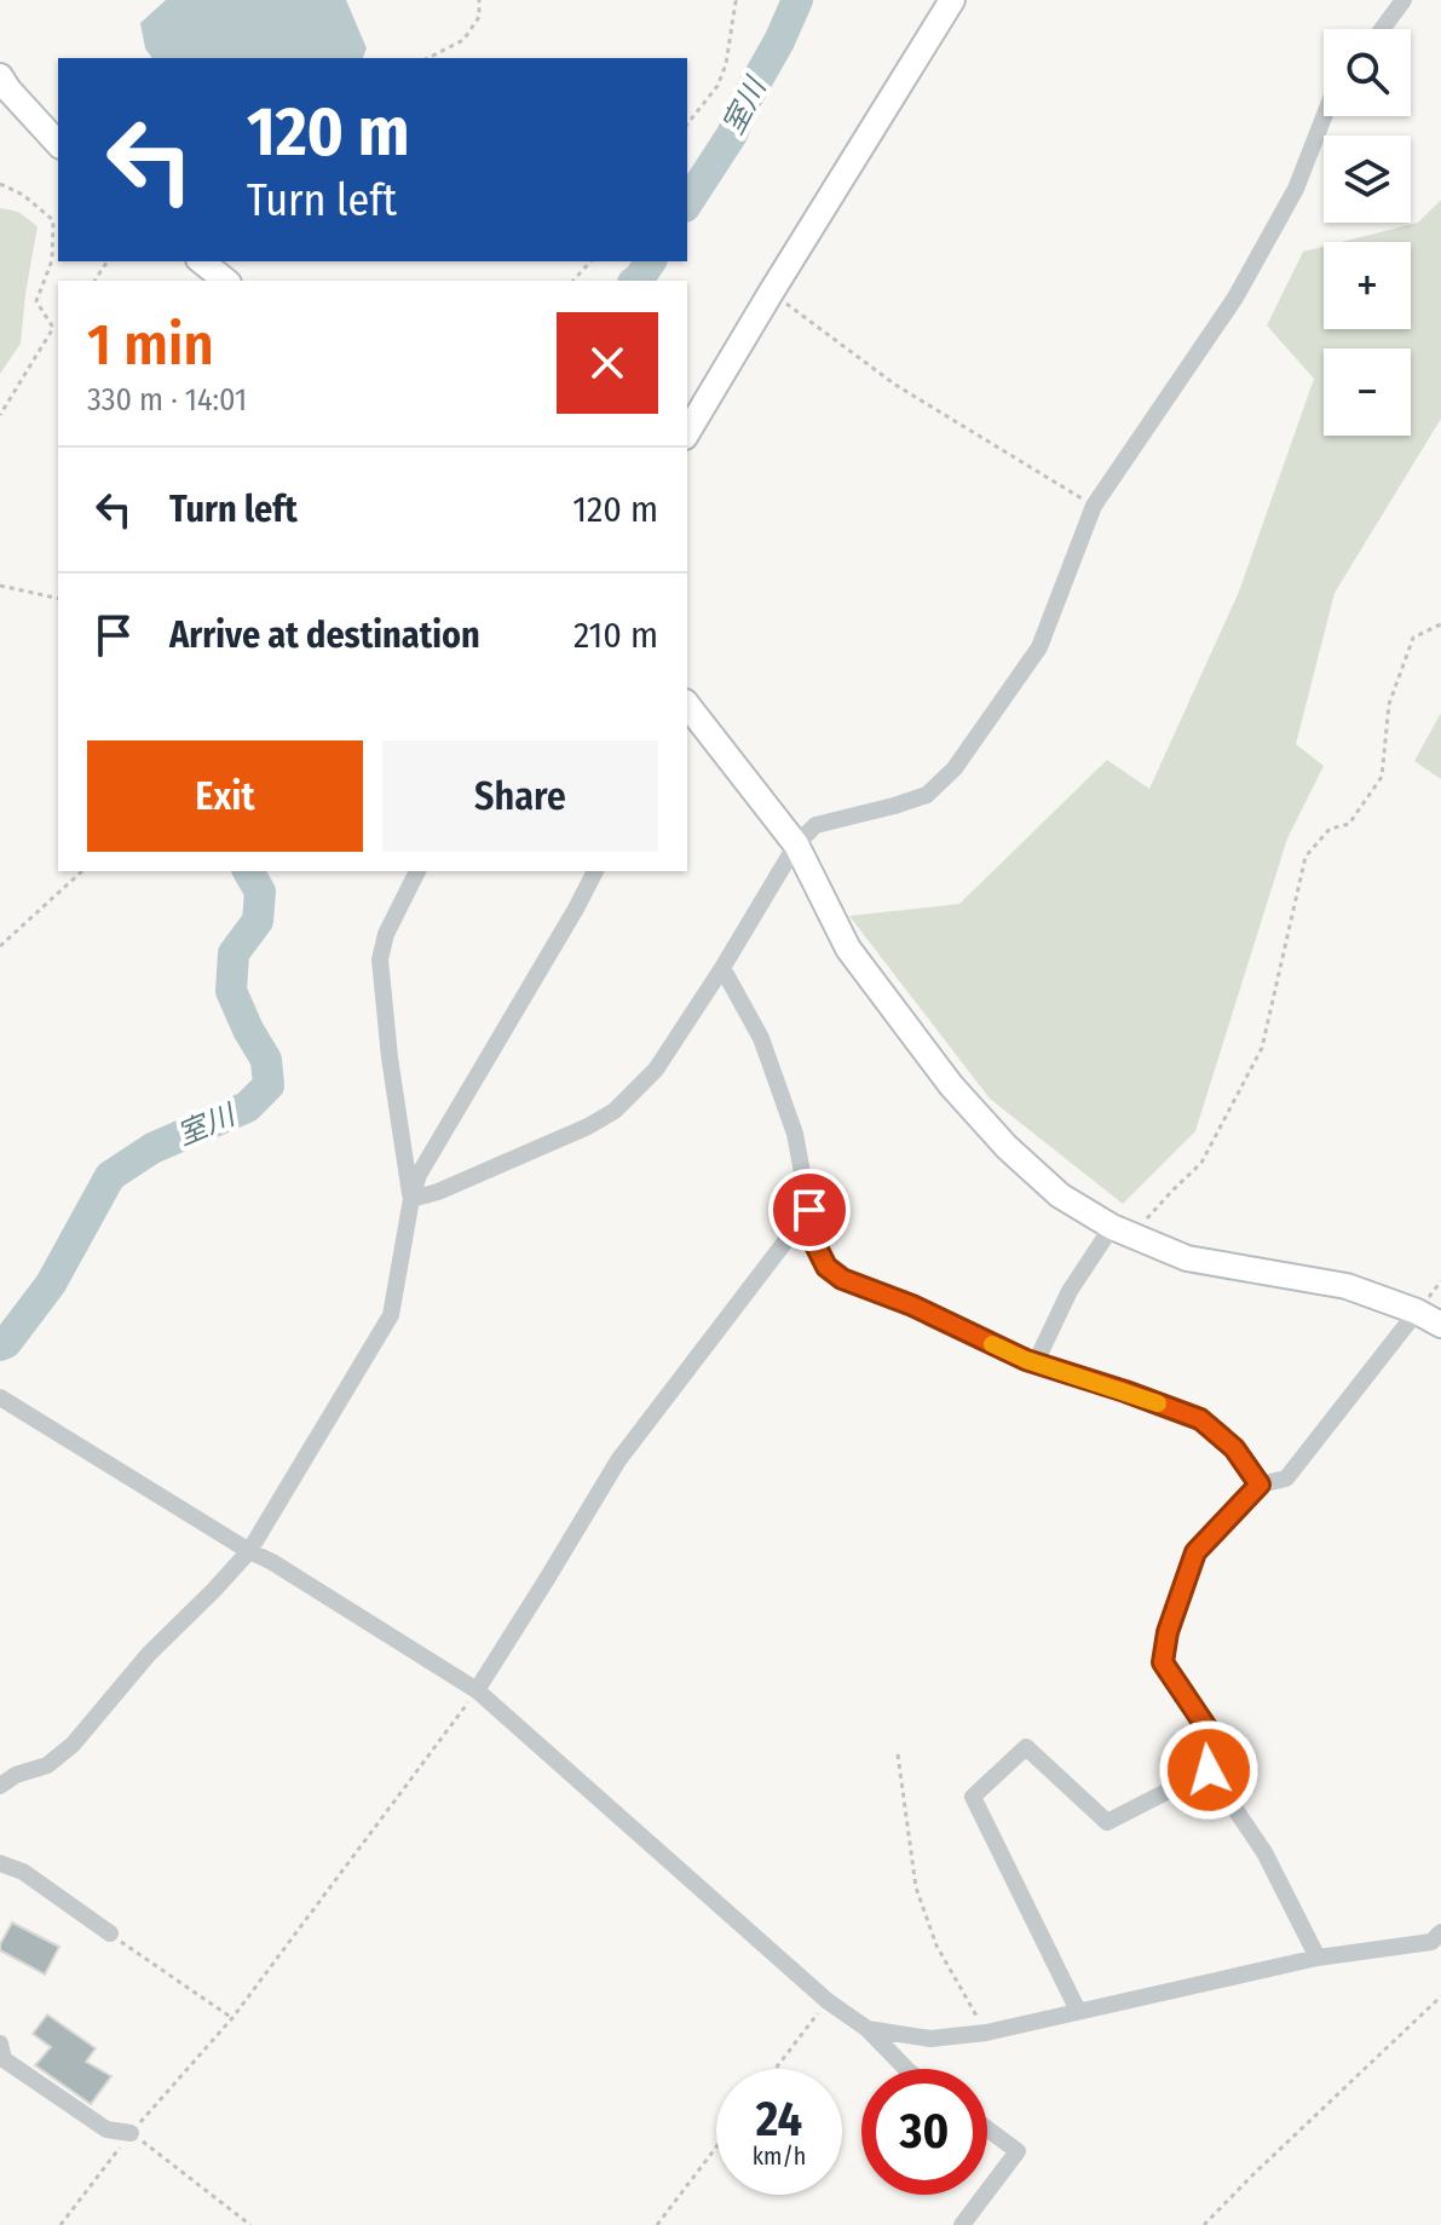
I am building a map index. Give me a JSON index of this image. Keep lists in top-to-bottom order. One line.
{"water":["室川"],"page":{"map_buttons":["+","−"],"turn":["120 m","Turn left"],"heading":["1 min","330 m · 14:01"],"list":[{"name":"Turn left","value":"120 m"},{"name":"Arrive at destination","value":"210 m"}],"buttons":["Exit","Share"],"speed":"24 km/h","limit":"30"}}
